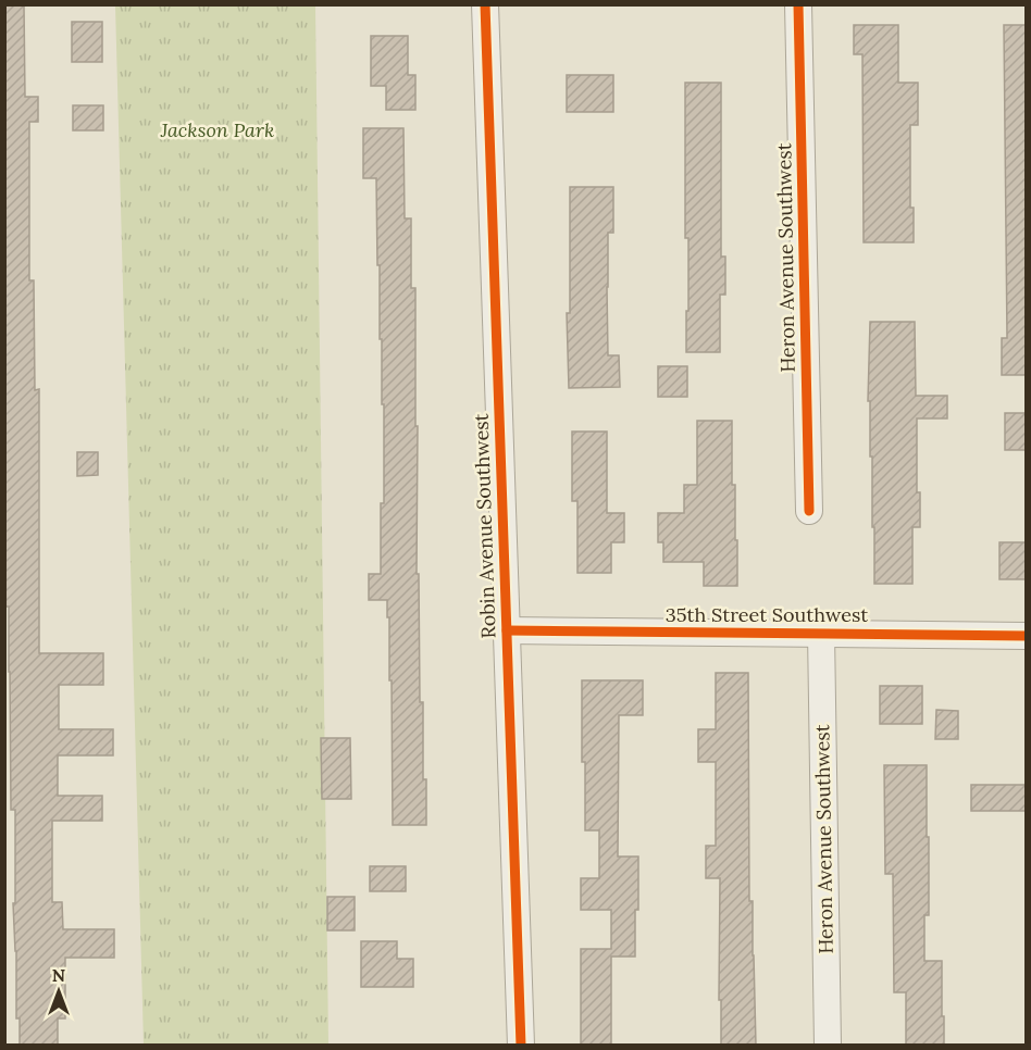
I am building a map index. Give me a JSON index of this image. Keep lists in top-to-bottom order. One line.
{"streets":{"street":["Heron Avenue Southwest","Robin Avenue Southwest","35th Street Southwest"]},"crossings":[["Heron Avenue Southwest","35th Street Southwest"],["Robin Avenue Southwest","35th Street Southwest"]],"parks":["Jackson Park"],"north":"top"}
